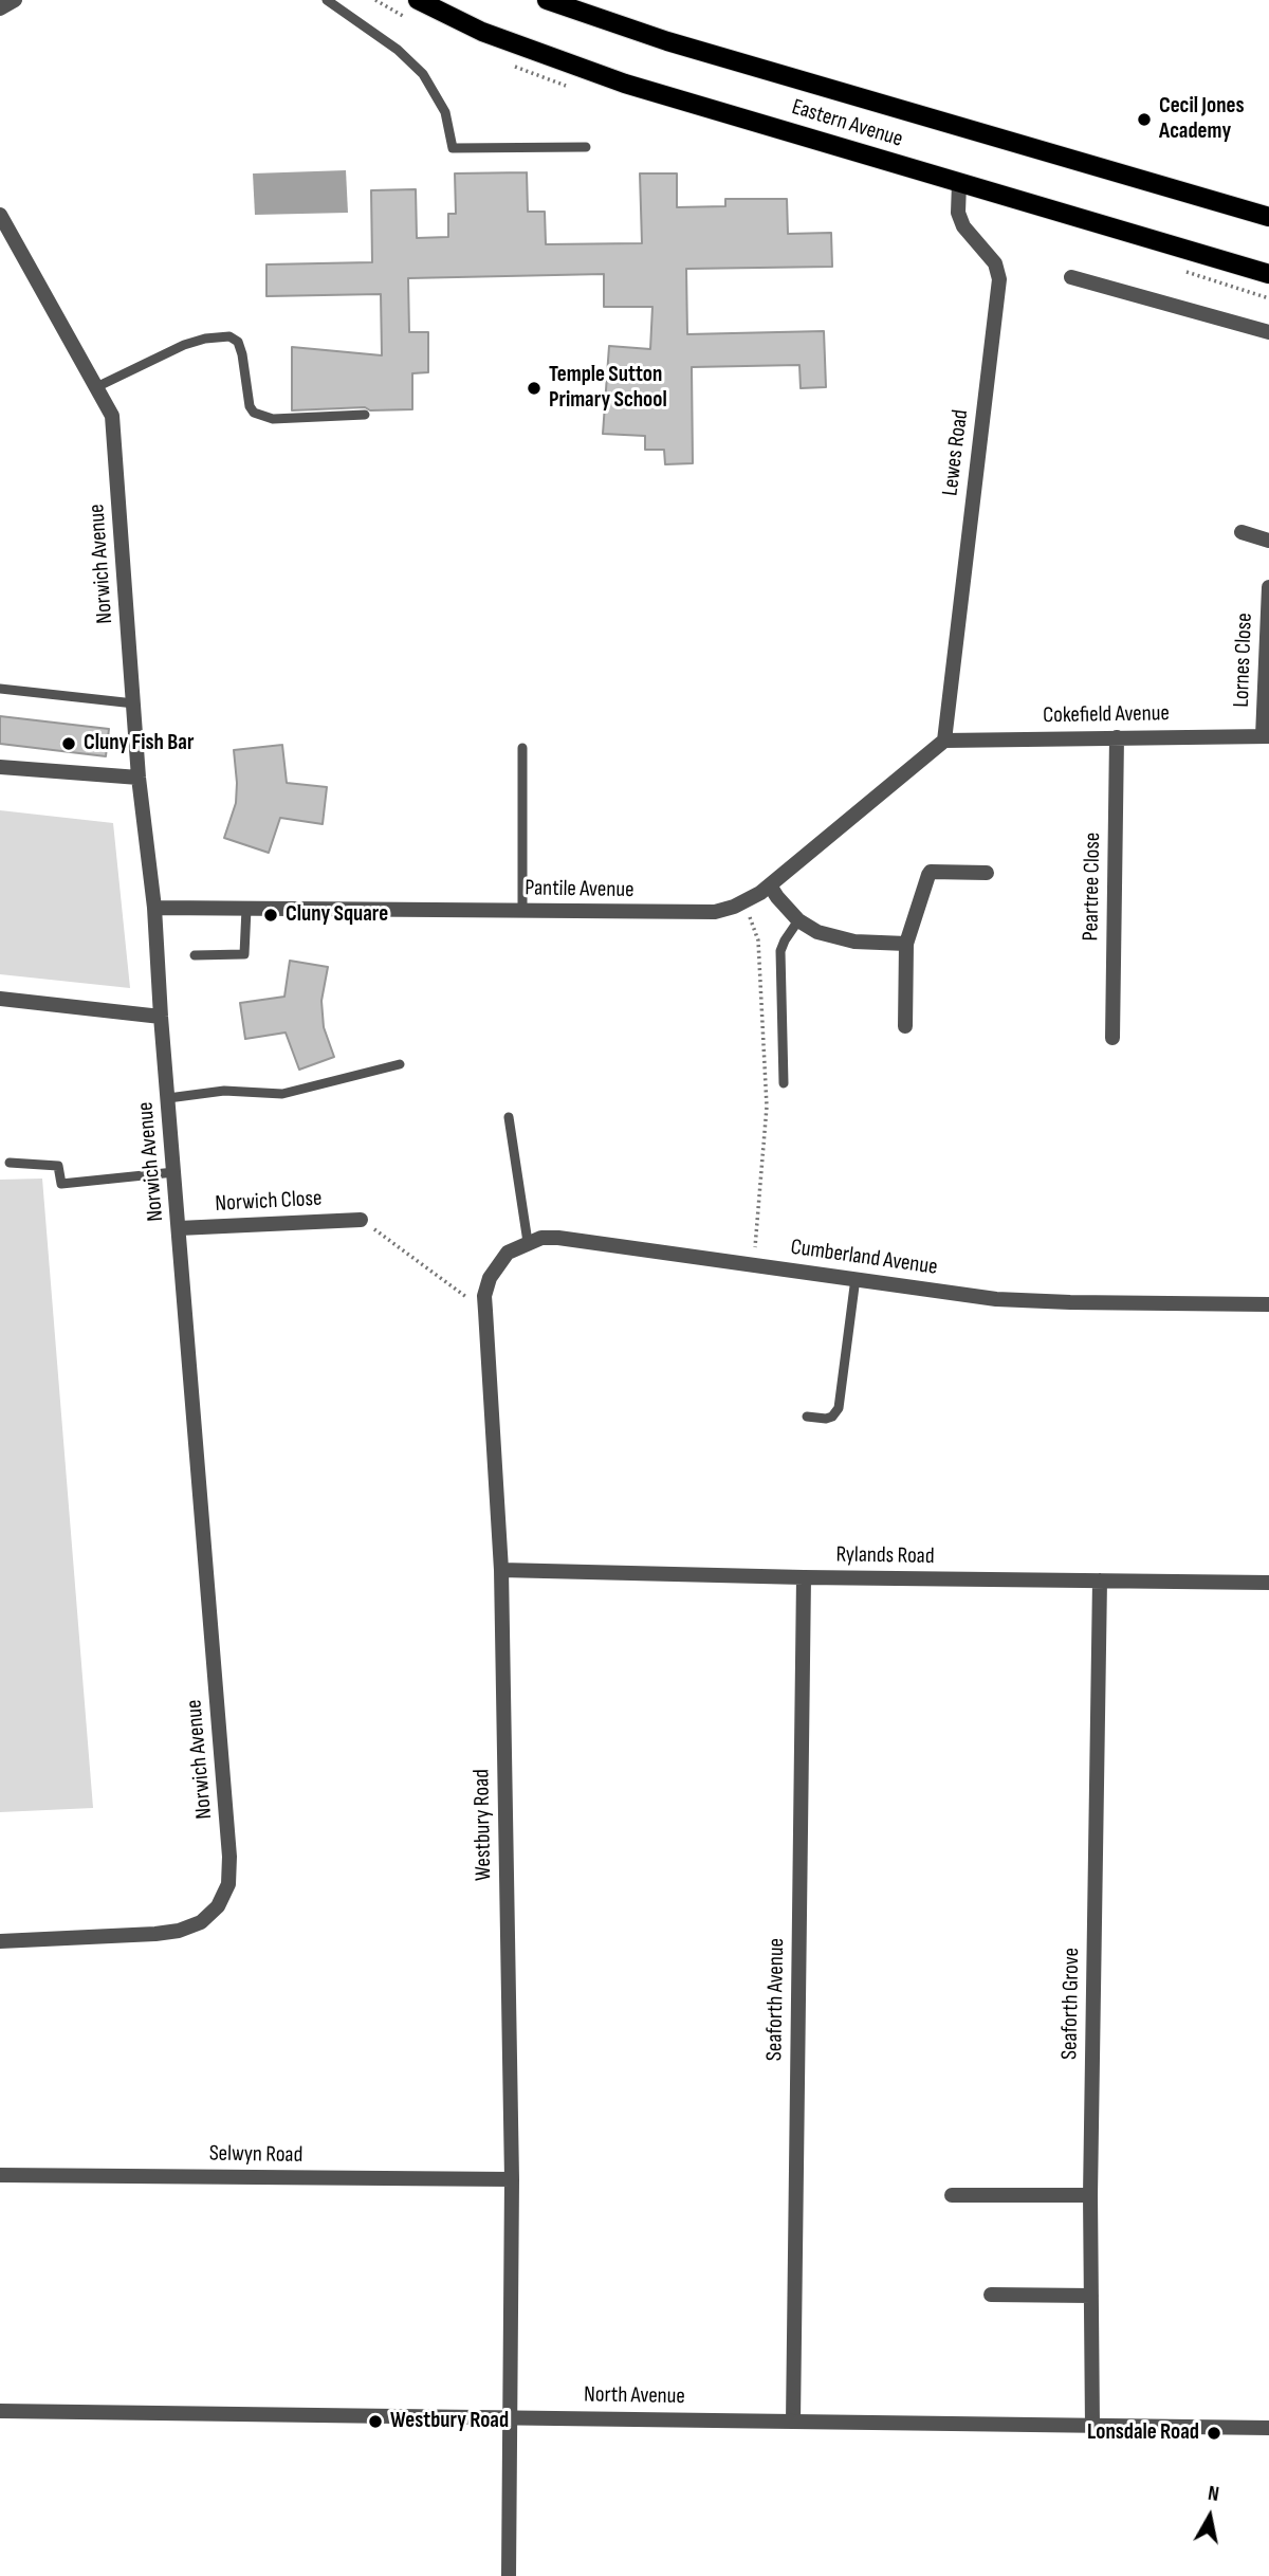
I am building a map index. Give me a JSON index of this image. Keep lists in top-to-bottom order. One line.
{"streets":{"main road":["Eastern Avenue"],"street":["Lewes Road","Norwich Avenue","Lornes Close","Cokefield Avenue","Peartree Close","Pantile Avenue","Norwich Close","Cumberland Avenue","Rylands Road","Westbury Road","Seaforth Avenue","Seaforth Grove","Selwyn Road","North Avenue"]},"crossings":[["Eastern Avenue","Lewes Road"],["Lewes Road","Cokefield Avenue"],["Lewes Road","Pantile Avenue"],["Norwich Avenue","Pantile Avenue"],["Norwich Avenue","Norwich Close"],["Lornes Close","Cokefield Avenue"],["Cokefield Avenue","Peartree Close"],["Cokefield Avenue","Pantile Avenue"],["Rylands Road","Westbury Road"],["Rylands Road","Seaforth Avenue"],["Rylands Road","Seaforth Grove"],["Westbury Road","Selwyn Road"],["Westbury Road","North Avenue"],["Seaforth Avenue","North Avenue"],["Seaforth Grove","North Avenue"]],"places":["Cecil Jones Academy","Temple Sutton Primary School","Cluny Fish Bar","Cluny Square","Westbury Road","Lonsdale Road"],"north":"top"}
